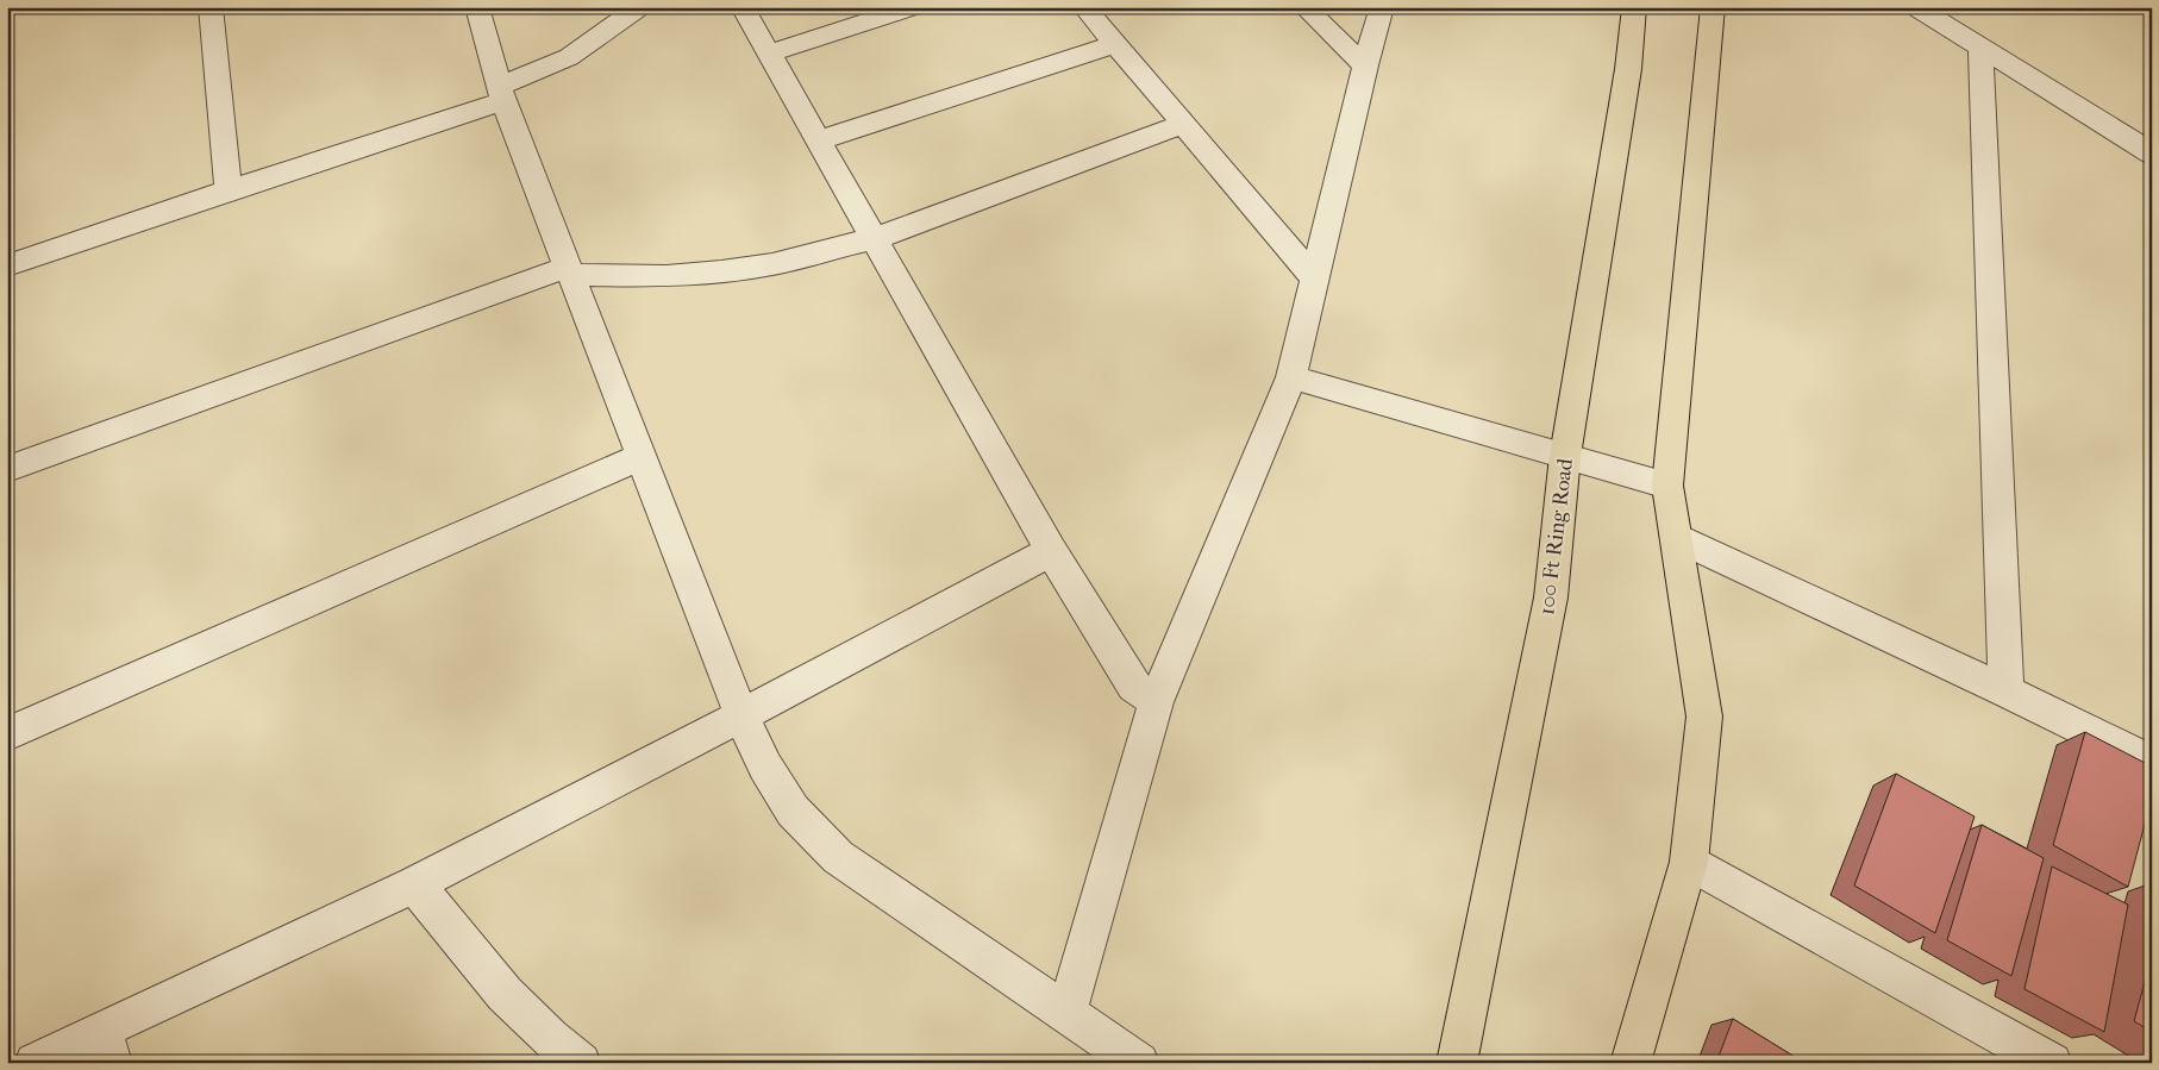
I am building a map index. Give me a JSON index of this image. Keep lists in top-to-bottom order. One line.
{"streets":{"main road":["100 Ft Ring Road"]}}
